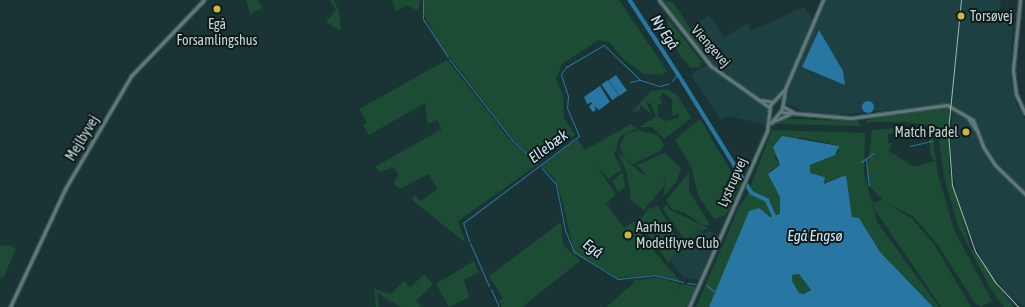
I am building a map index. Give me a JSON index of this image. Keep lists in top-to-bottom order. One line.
{"streets":{"street":["Viengevej","Mejlbyvej","Lystrupvej"]},"crossings":[["Viengevej","Lystrupvej"]],"water":["Ny Egå","Ellebæk","Egå Engsø","Egå"],"places":["Egå Forsamlingshus","Torsøvej","Match Padel","Aarhus Modelflyve Club"]}
